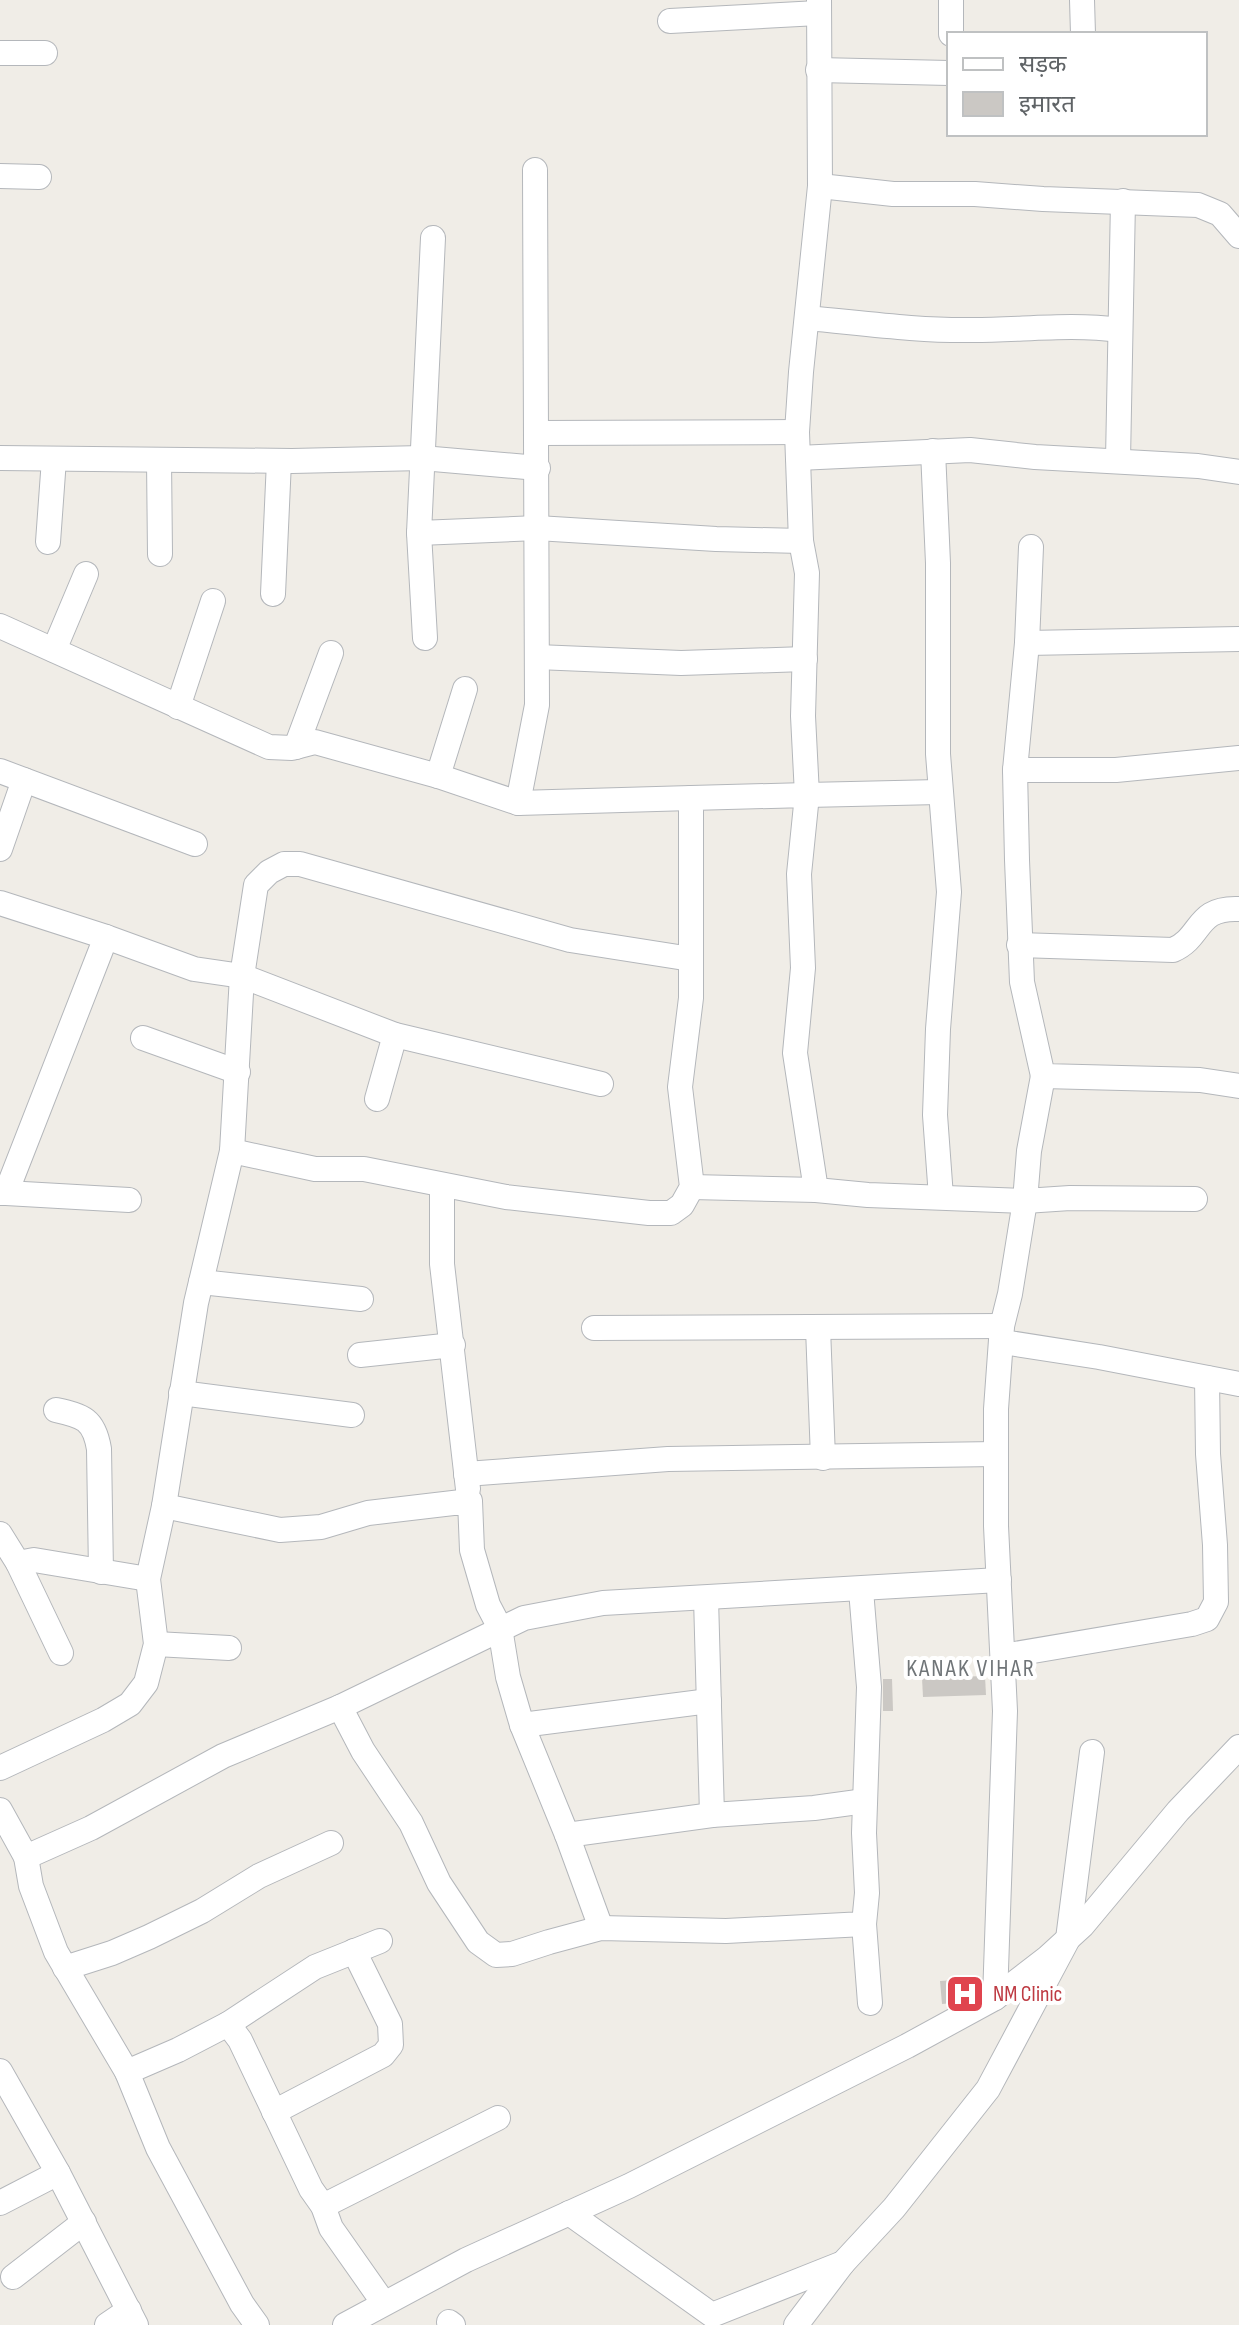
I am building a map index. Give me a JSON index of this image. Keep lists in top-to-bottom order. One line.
{"districts":["KANAK VIHAR"],"places":{"hospital":["NM Clinic"]},"legend":["सड़क","इमारत"]}
